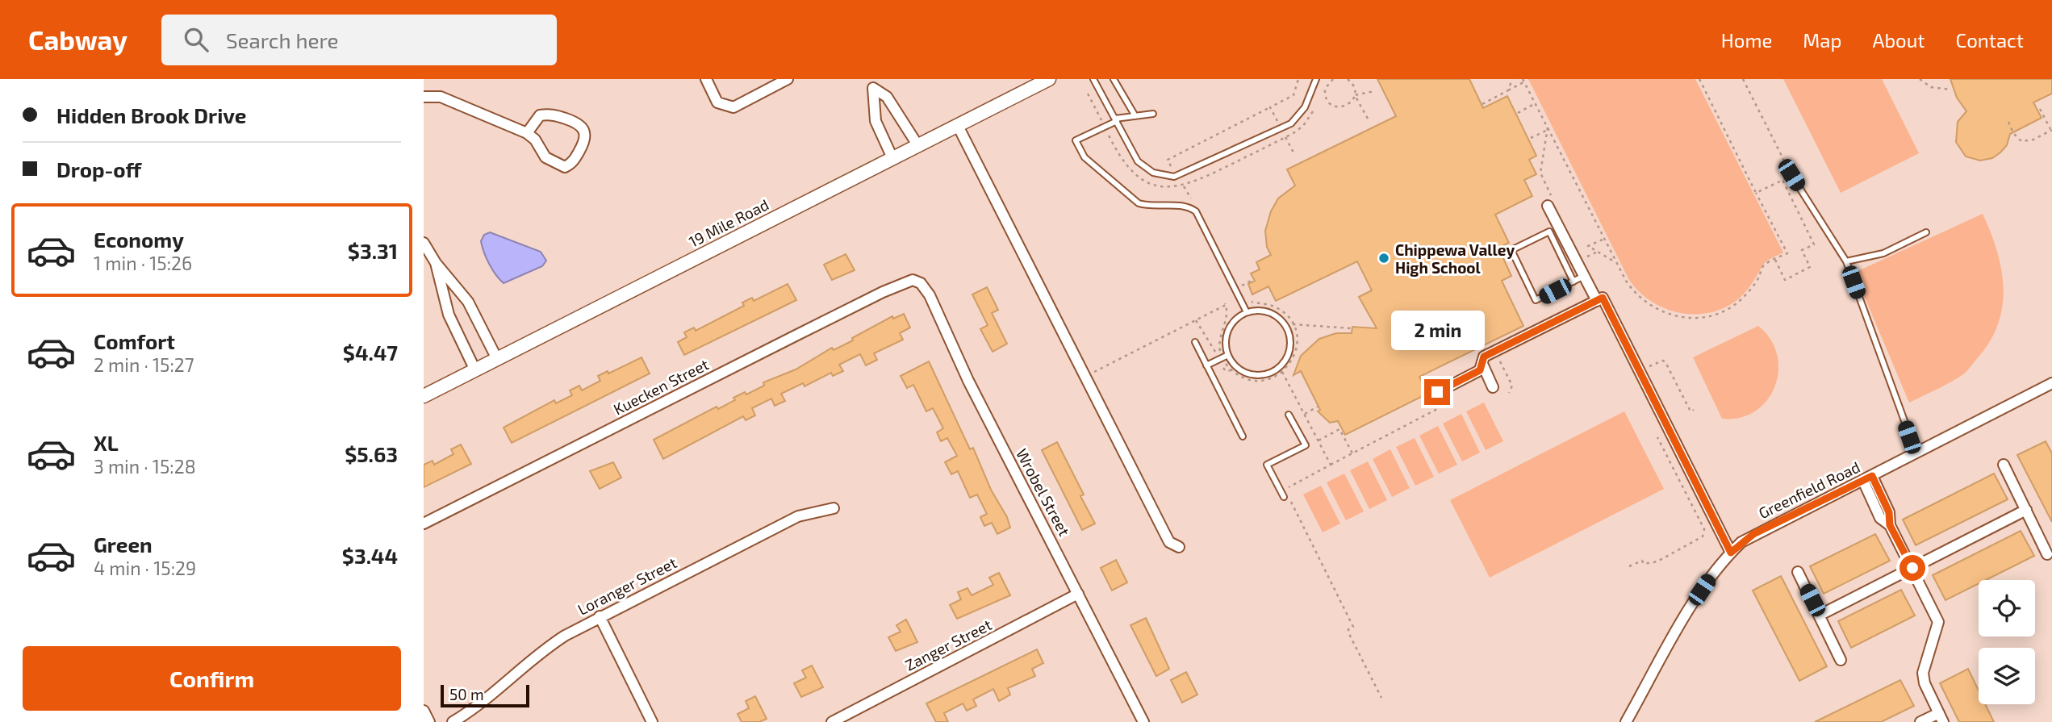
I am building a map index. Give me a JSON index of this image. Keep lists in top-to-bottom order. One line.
{"streets":{"street":["19 Mile Road","Kuecken Street","Greenfield Road","Wrobel Street","Loranger Street","Zanger Street"]},"crossings":[["Kuecken Street","Wrobel Street"],["Wrobel Street","Zanger Street"]],"places":["Chippewa Valley High School"],"scale_bar":"50 m","page":{"header":"Cabway","search":"Search here","nav":["Home","Map","About","Contact"],"banner":["Hidden Brook Drive","Drop-off"],"list":[{"name":"Economy","note":"1 min · 15:26","value":"$3.31"},{"name":"Comfort","note":"2 min · 15:27","value":"$4.47"},{"name":"XL","note":"3 min · 15:28","value":"$5.63"},{"name":"Green","note":"4 min · 15:29","value":"$3.44"}],"bubble":"2 min","buttons":"Confirm","scale":"50 m"}}
